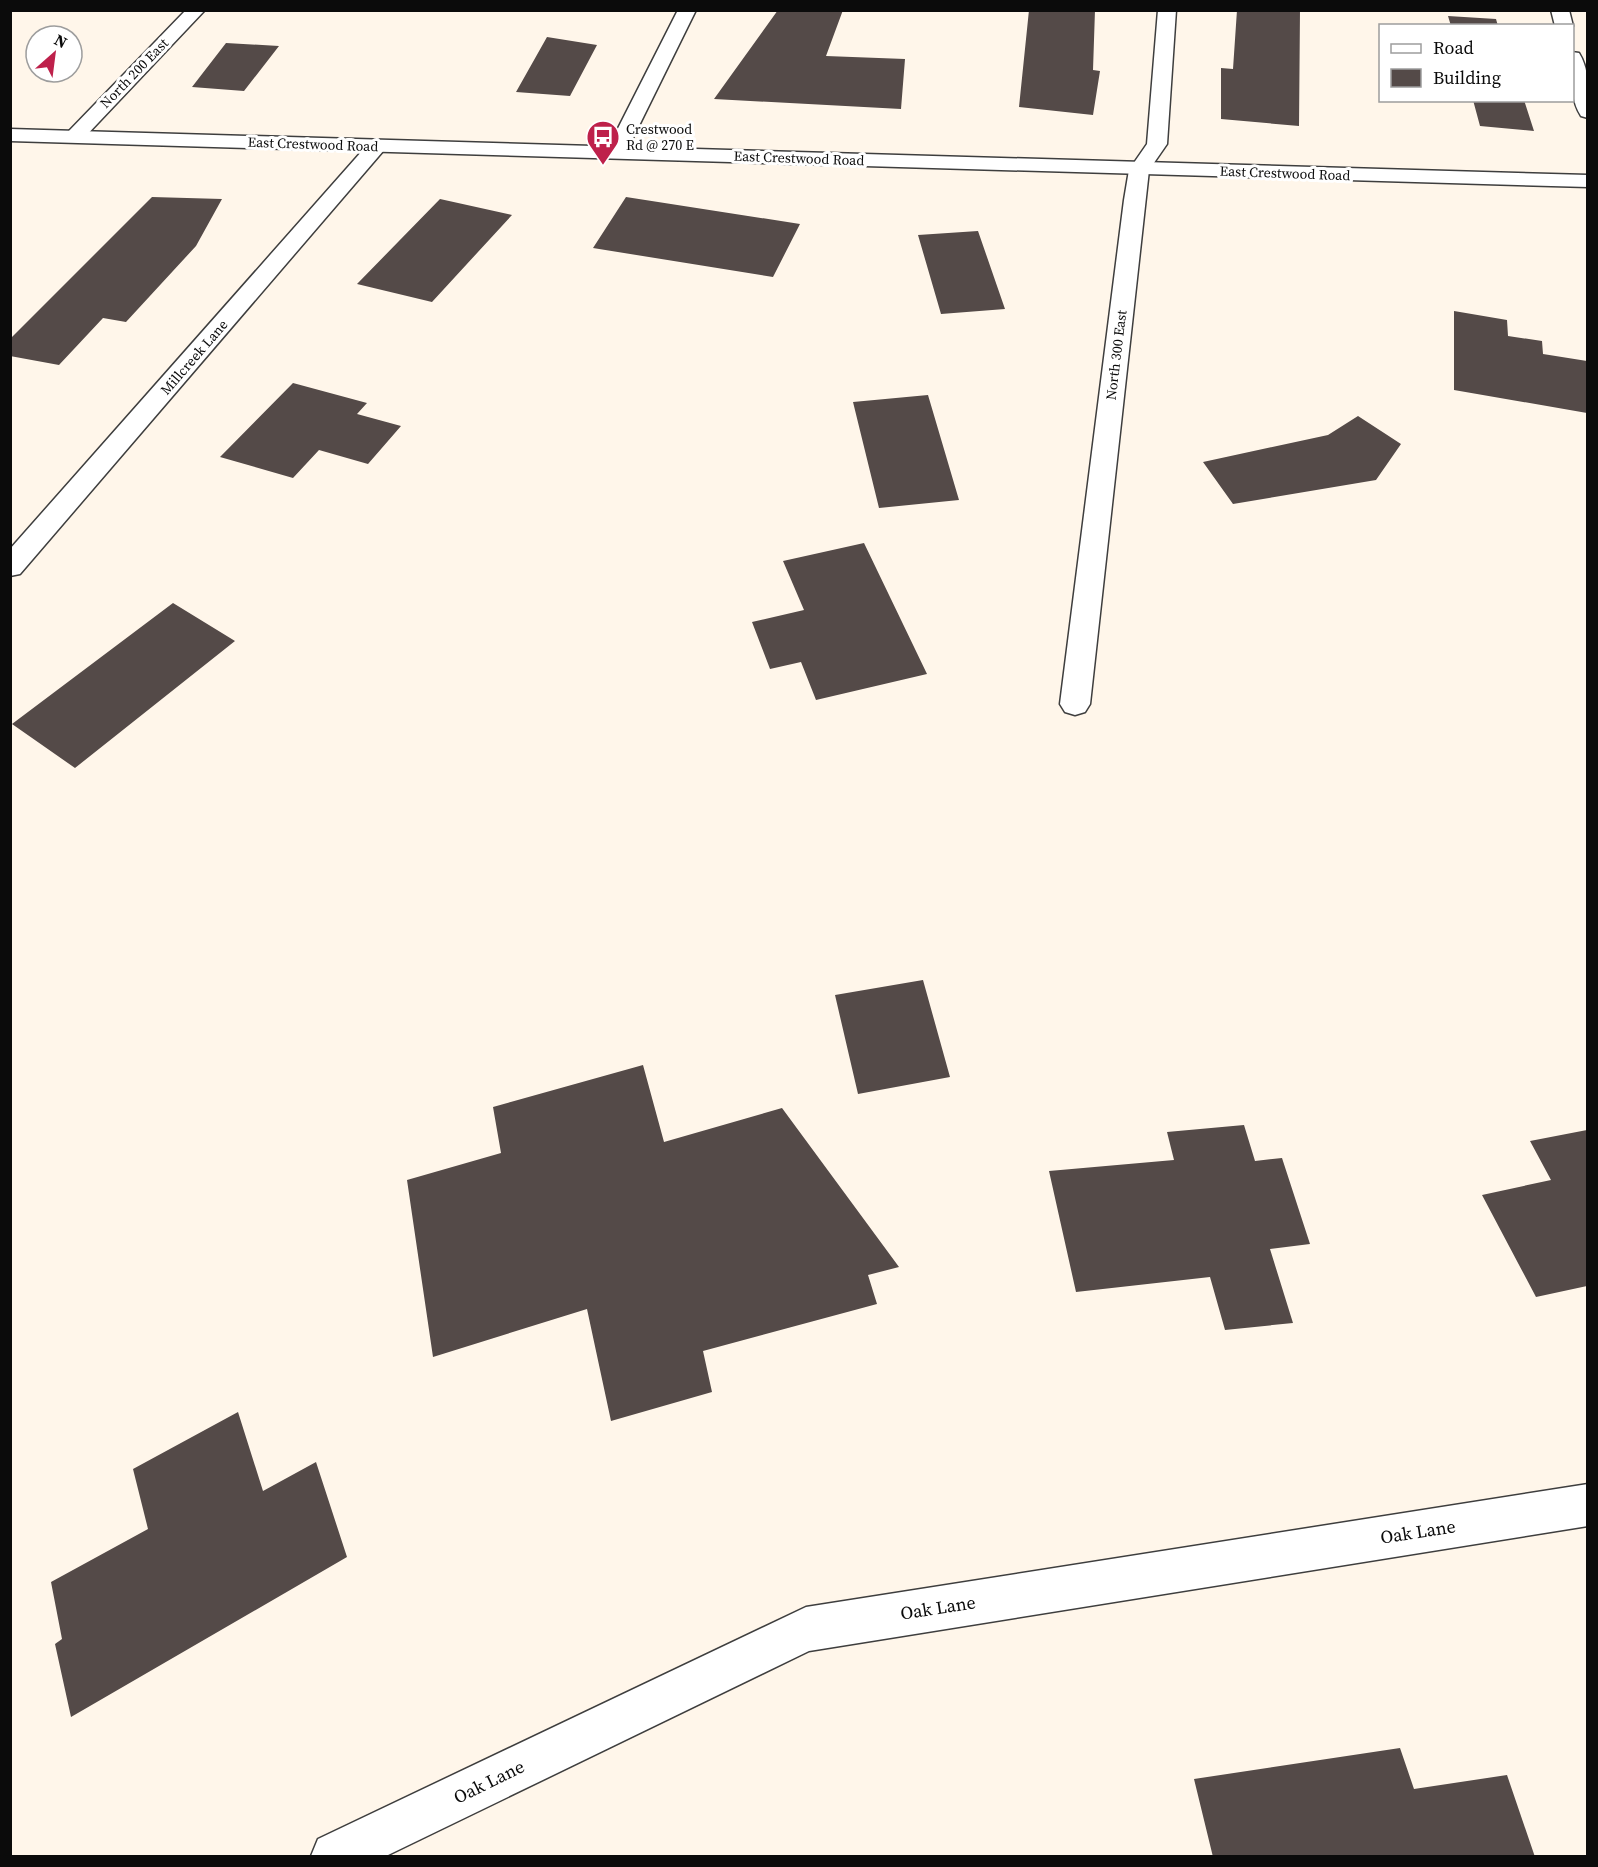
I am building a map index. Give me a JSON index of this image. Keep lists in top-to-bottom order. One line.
{"streets":{"street":["North 200 East","East Crestwood Road","North 300 East","Millcreek Lane","Oak Lane"]},"crossings":[["North 200 East","East Crestwood Road"],["East Crestwood Road","North 300 East"],["East Crestwood Road","Millcreek Lane"]],"places":{"bus stop":["Crestwood Rd @ 270 E"]},"legend":["Road","Building"],"north":"top right"}
